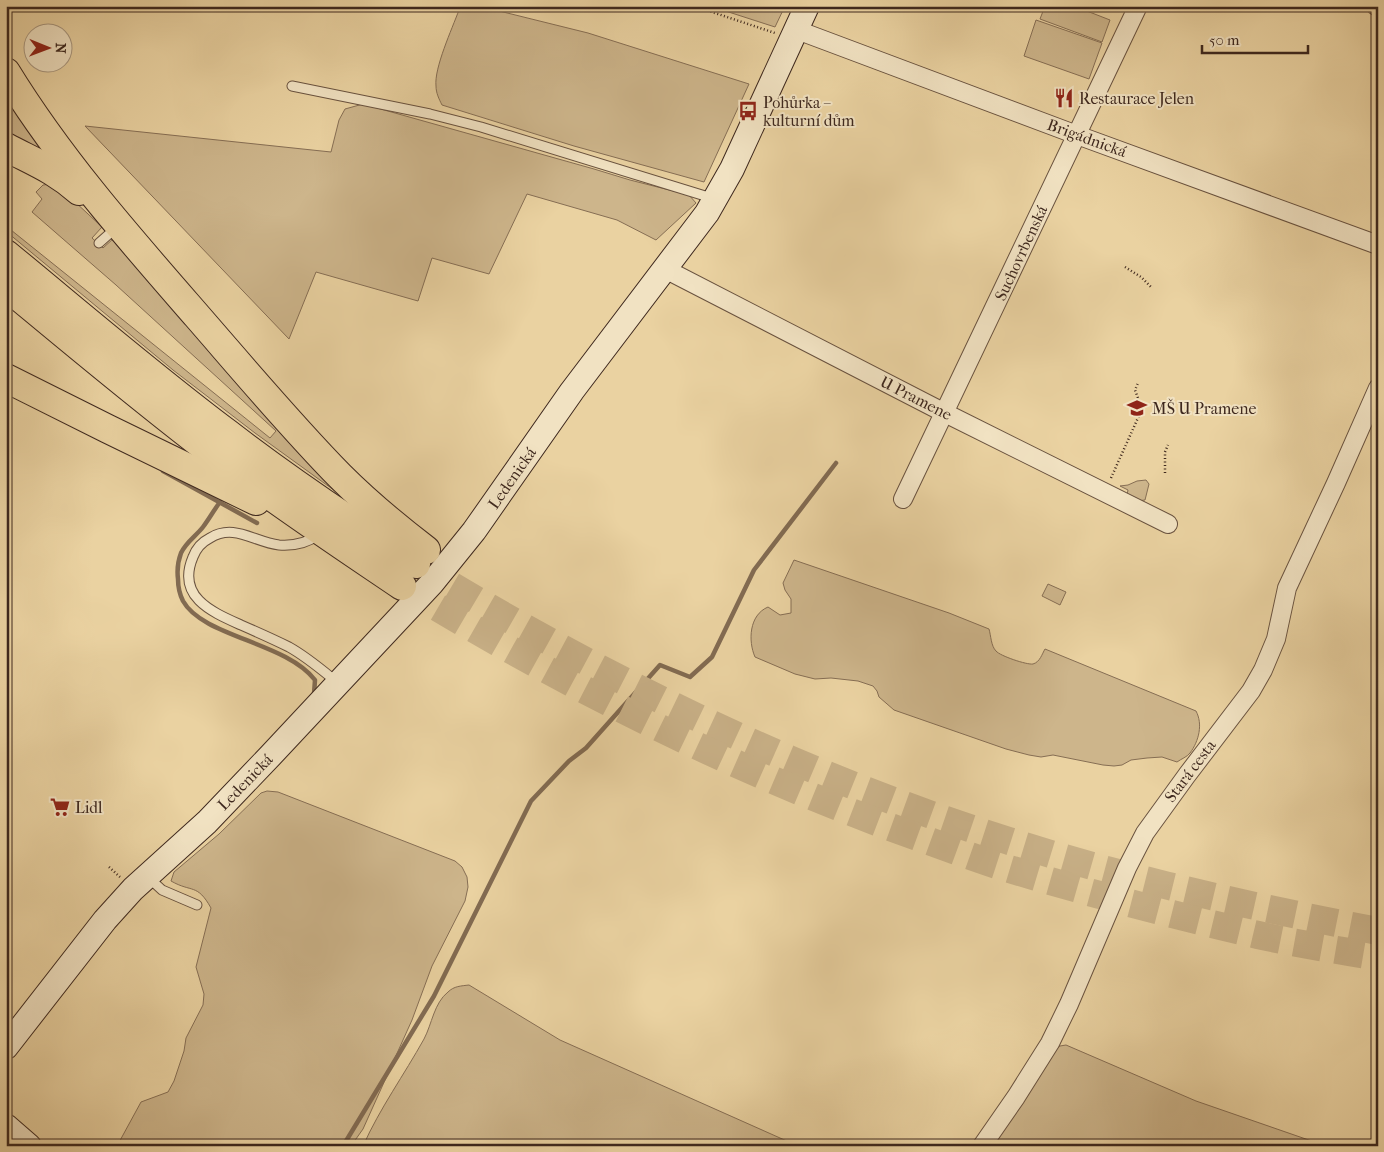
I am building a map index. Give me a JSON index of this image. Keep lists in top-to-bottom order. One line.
{"streets":{"main road":["Ledenická"],"street":["Brigádnická","Suchovrbenská","U Pramene","Stará cesta"]},"crossings":[["Brigádnická","Suchovrbenská"],["Brigádnická","Ledenická"],["Suchovrbenská","U Pramene"],["U Pramene","Ledenická"]],"places":{"restaurant":["Restaurace Jelen"],"bus stop":["Pohůrka – kulturní dům"],"school or university":["MŠ U Pramene"],"supermarket":["Lidl"]},"scale_bar":"50 m","north":"right"}
